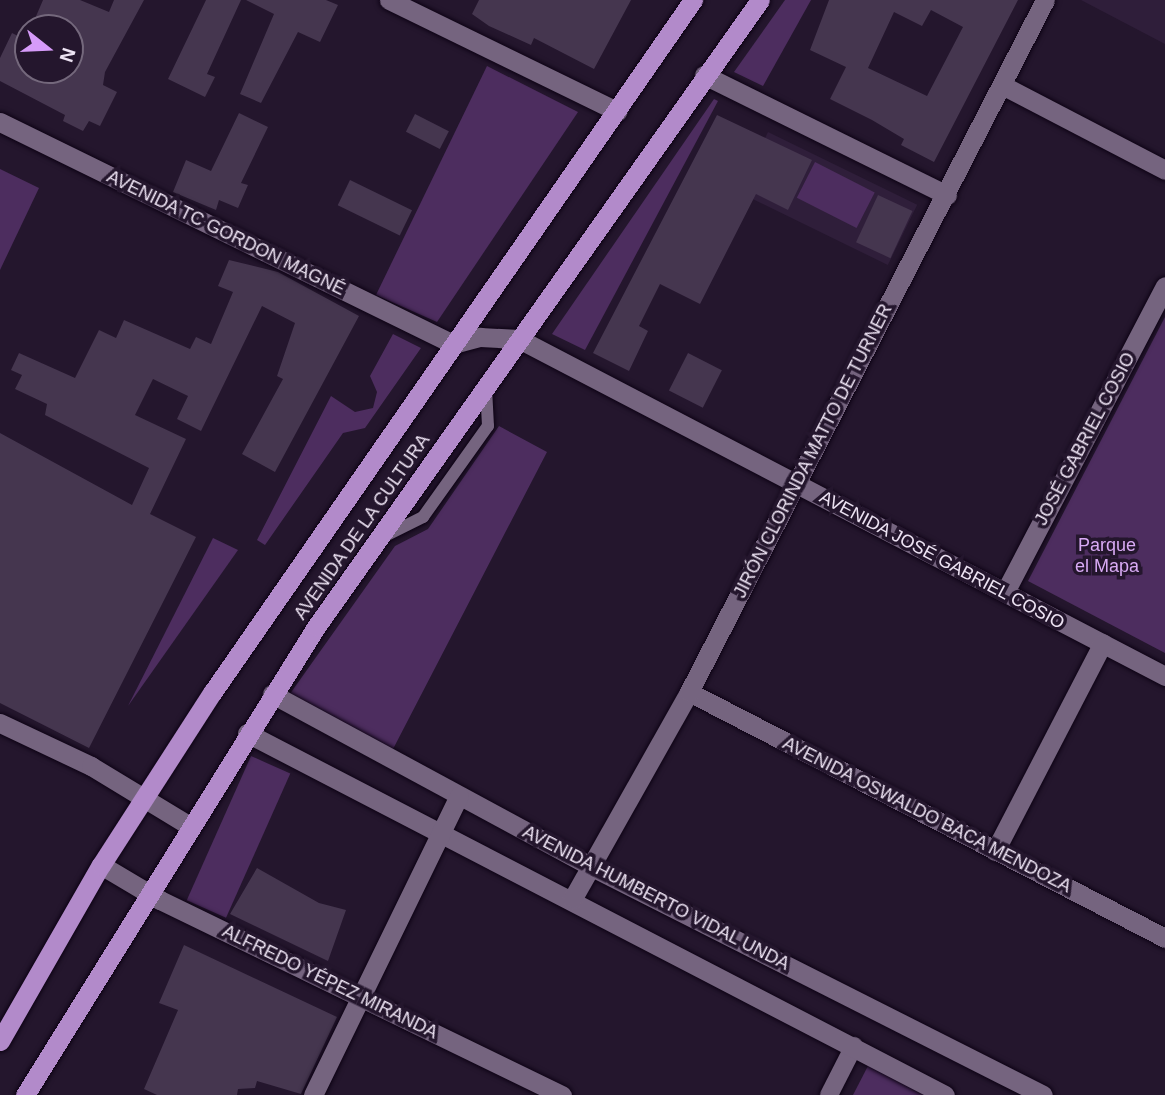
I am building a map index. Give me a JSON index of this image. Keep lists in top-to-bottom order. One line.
{"streets":{"highway":["AVENIDA DE LA CULTURA"],"street":["AVENIDA TC GORDON MAGNÉ","JOSÉ GABRIEL COSIO","JIRÓN CLORINDA MATTO DE TURNER","AVENIDA JOSÉ GABRIEL COSIO","AVENIDA OSWALDO BACA MENDOZA","AVENIDA HUMBERTO VIDAL UNDA","ALFREDO YÉPEZ MIRANDA"]},"crossings":[["AVENIDA TC GORDON MAGNÉ","AVENIDA DE LA CULTURA"],["AVENIDA TC GORDON MAGNÉ","AVENIDA JOSÉ GABRIEL COSIO"],["JOSÉ GABRIEL COSIO","AVENIDA JOSÉ GABRIEL COSIO"],["JIRÓN CLORINDA MATTO DE TURNER","AVENIDA JOSÉ GABRIEL COSIO"],["JIRÓN CLORINDA MATTO DE TURNER","AVENIDA OSWALDO BACA MENDOZA"],["JIRÓN CLORINDA MATTO DE TURNER","AVENIDA HUMBERTO VIDAL UNDA"],["AVENIDA DE LA CULTURA","AVENIDA JOSÉ GABRIEL COSIO"],["AVENIDA DE LA CULTURA","AVENIDA HUMBERTO VIDAL UNDA"],["AVENIDA DE LA CULTURA","ALFREDO YÉPEZ MIRANDA"]],"parks":["Parque el Mapa"],"north":"right"}
